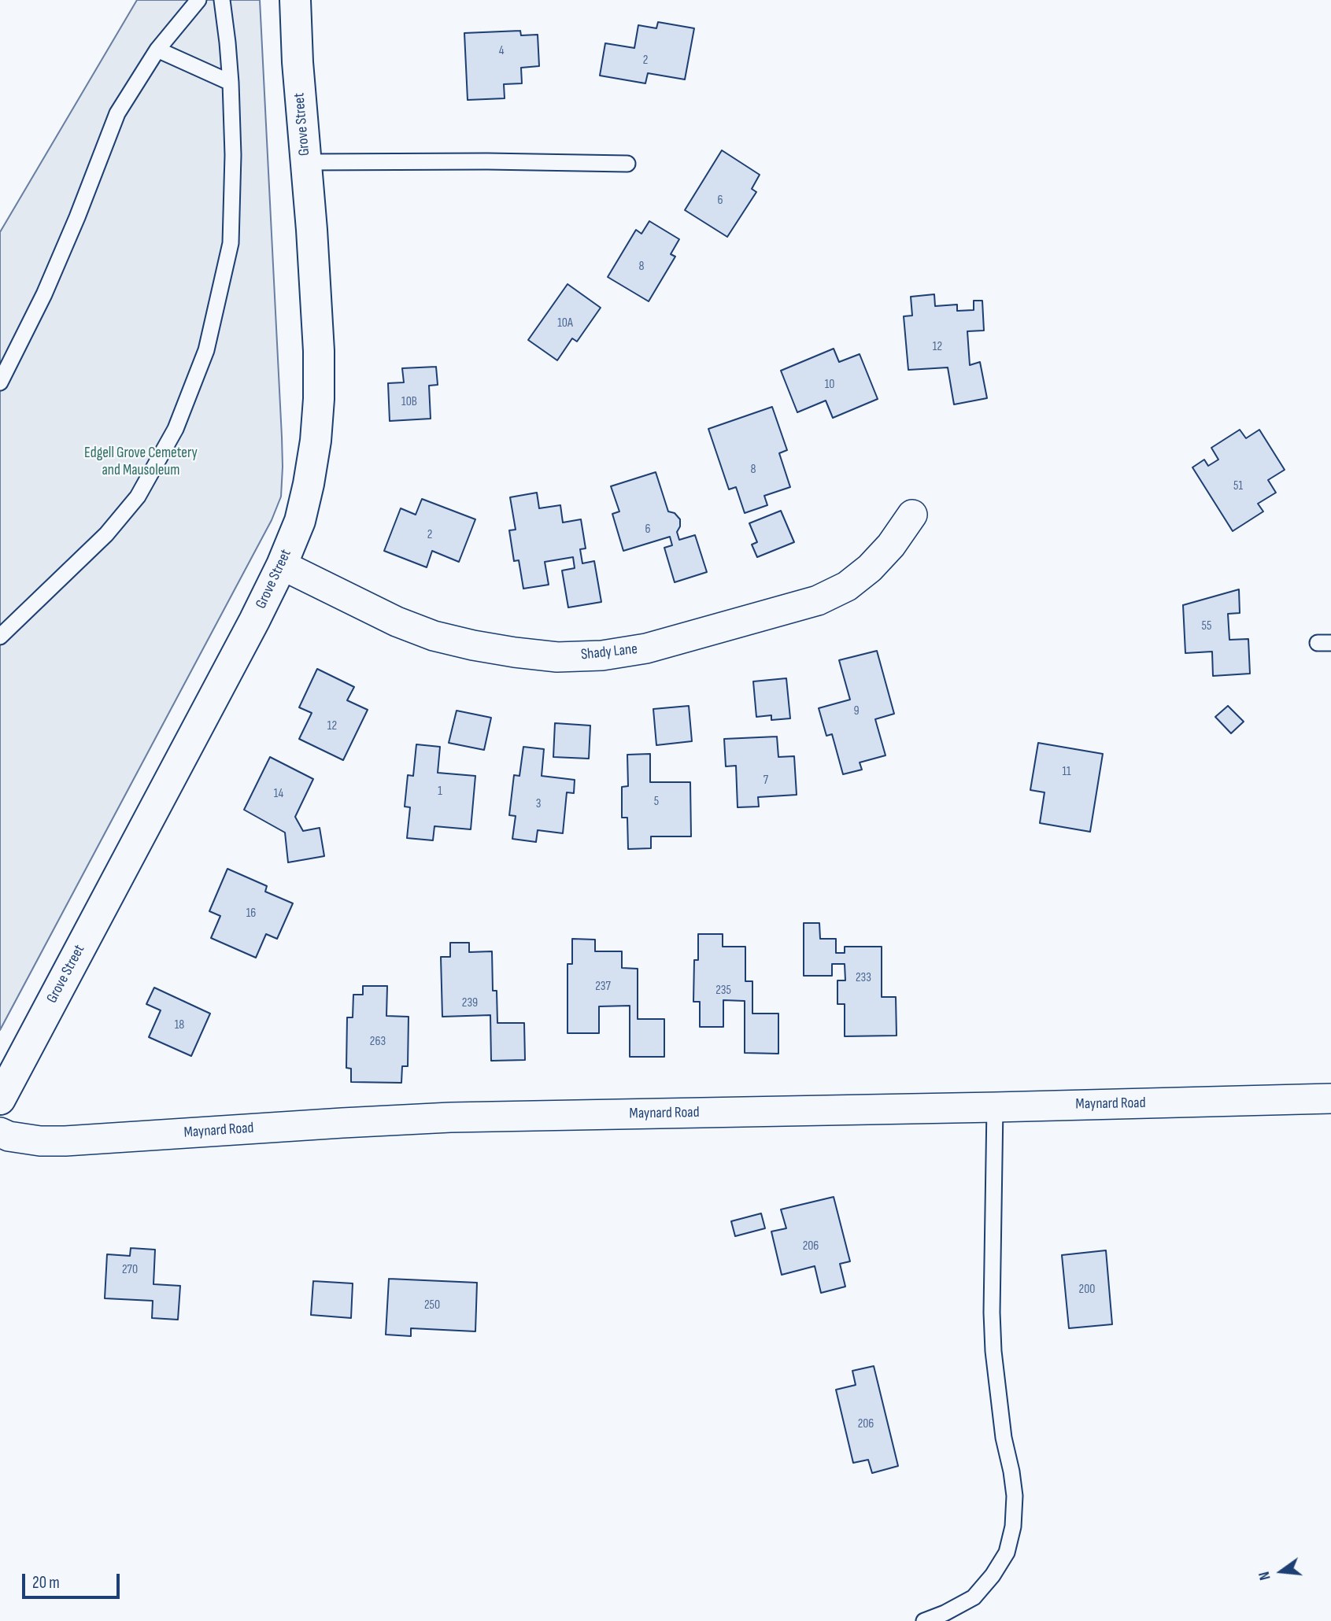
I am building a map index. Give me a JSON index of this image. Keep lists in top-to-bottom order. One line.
{"streets":{"street":["Grove Street","Shady Lane","Maynard Road"]},"crossings":[["Grove Street","Shady Lane"]],"parks":["Edgell Grove Cemetery and Mausoleum"],"house_numbers":["4","2","6","8","10A","12","10","10B","8","51","6","2","55","9","12","11","7","1","14","5","3","16","233","237","235","239","18","263","206","270","200","250","206"],"scale_bar":"20 m","north":"left"}
